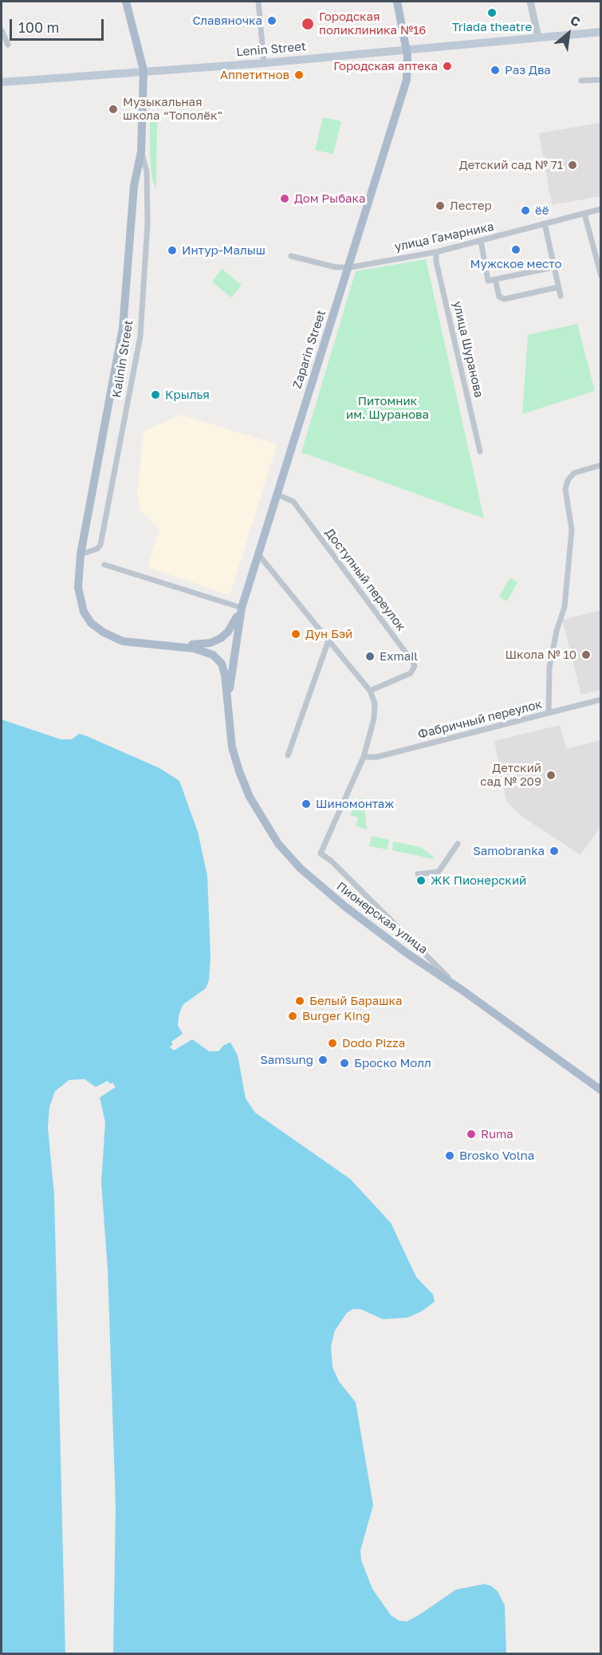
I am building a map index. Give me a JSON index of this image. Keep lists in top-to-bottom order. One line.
{"streets":{"main road":["Lenin Street","Zaparin Street","Kalinin Street","Пионерская улица"],"street":["улица Гамарника","улица Шуранова","Доступный переулок","Фабричный переулок"]},"crossings":[["Lenin Street","Zaparin Street"],["Lenin Street","Kalinin Street"],["улица Гамарника","Zaparin Street"],["улица Гамарника","улица Шуранова"],["Zaparin Street","Доступный переулок"],["Zaparin Street","Пионерская улица"]],"parks":["Питомник им. Шуранова"],"places":["Triada theatre","Славяночка","Городская поликлиника №16","Городская аптека","Раз Два","Аппетитнов","Музыкальная школа “Тополёк\"","Детский сад № 71","Дом Рыбака","Лестер","ёё","Мужское место","Интур-Малыш","Крылья","Дун Бэй","Школа № 10","Exmail","Детский сад № 209","Шиномонтаж","Samobranka","ЖК Пионерский","Белый Барашка","Burger King","Dodo Pizza","Samsung","Броско Молл","Ruma","Brosko Volna"],"scale_bar":"100 m","north":"top right"}
